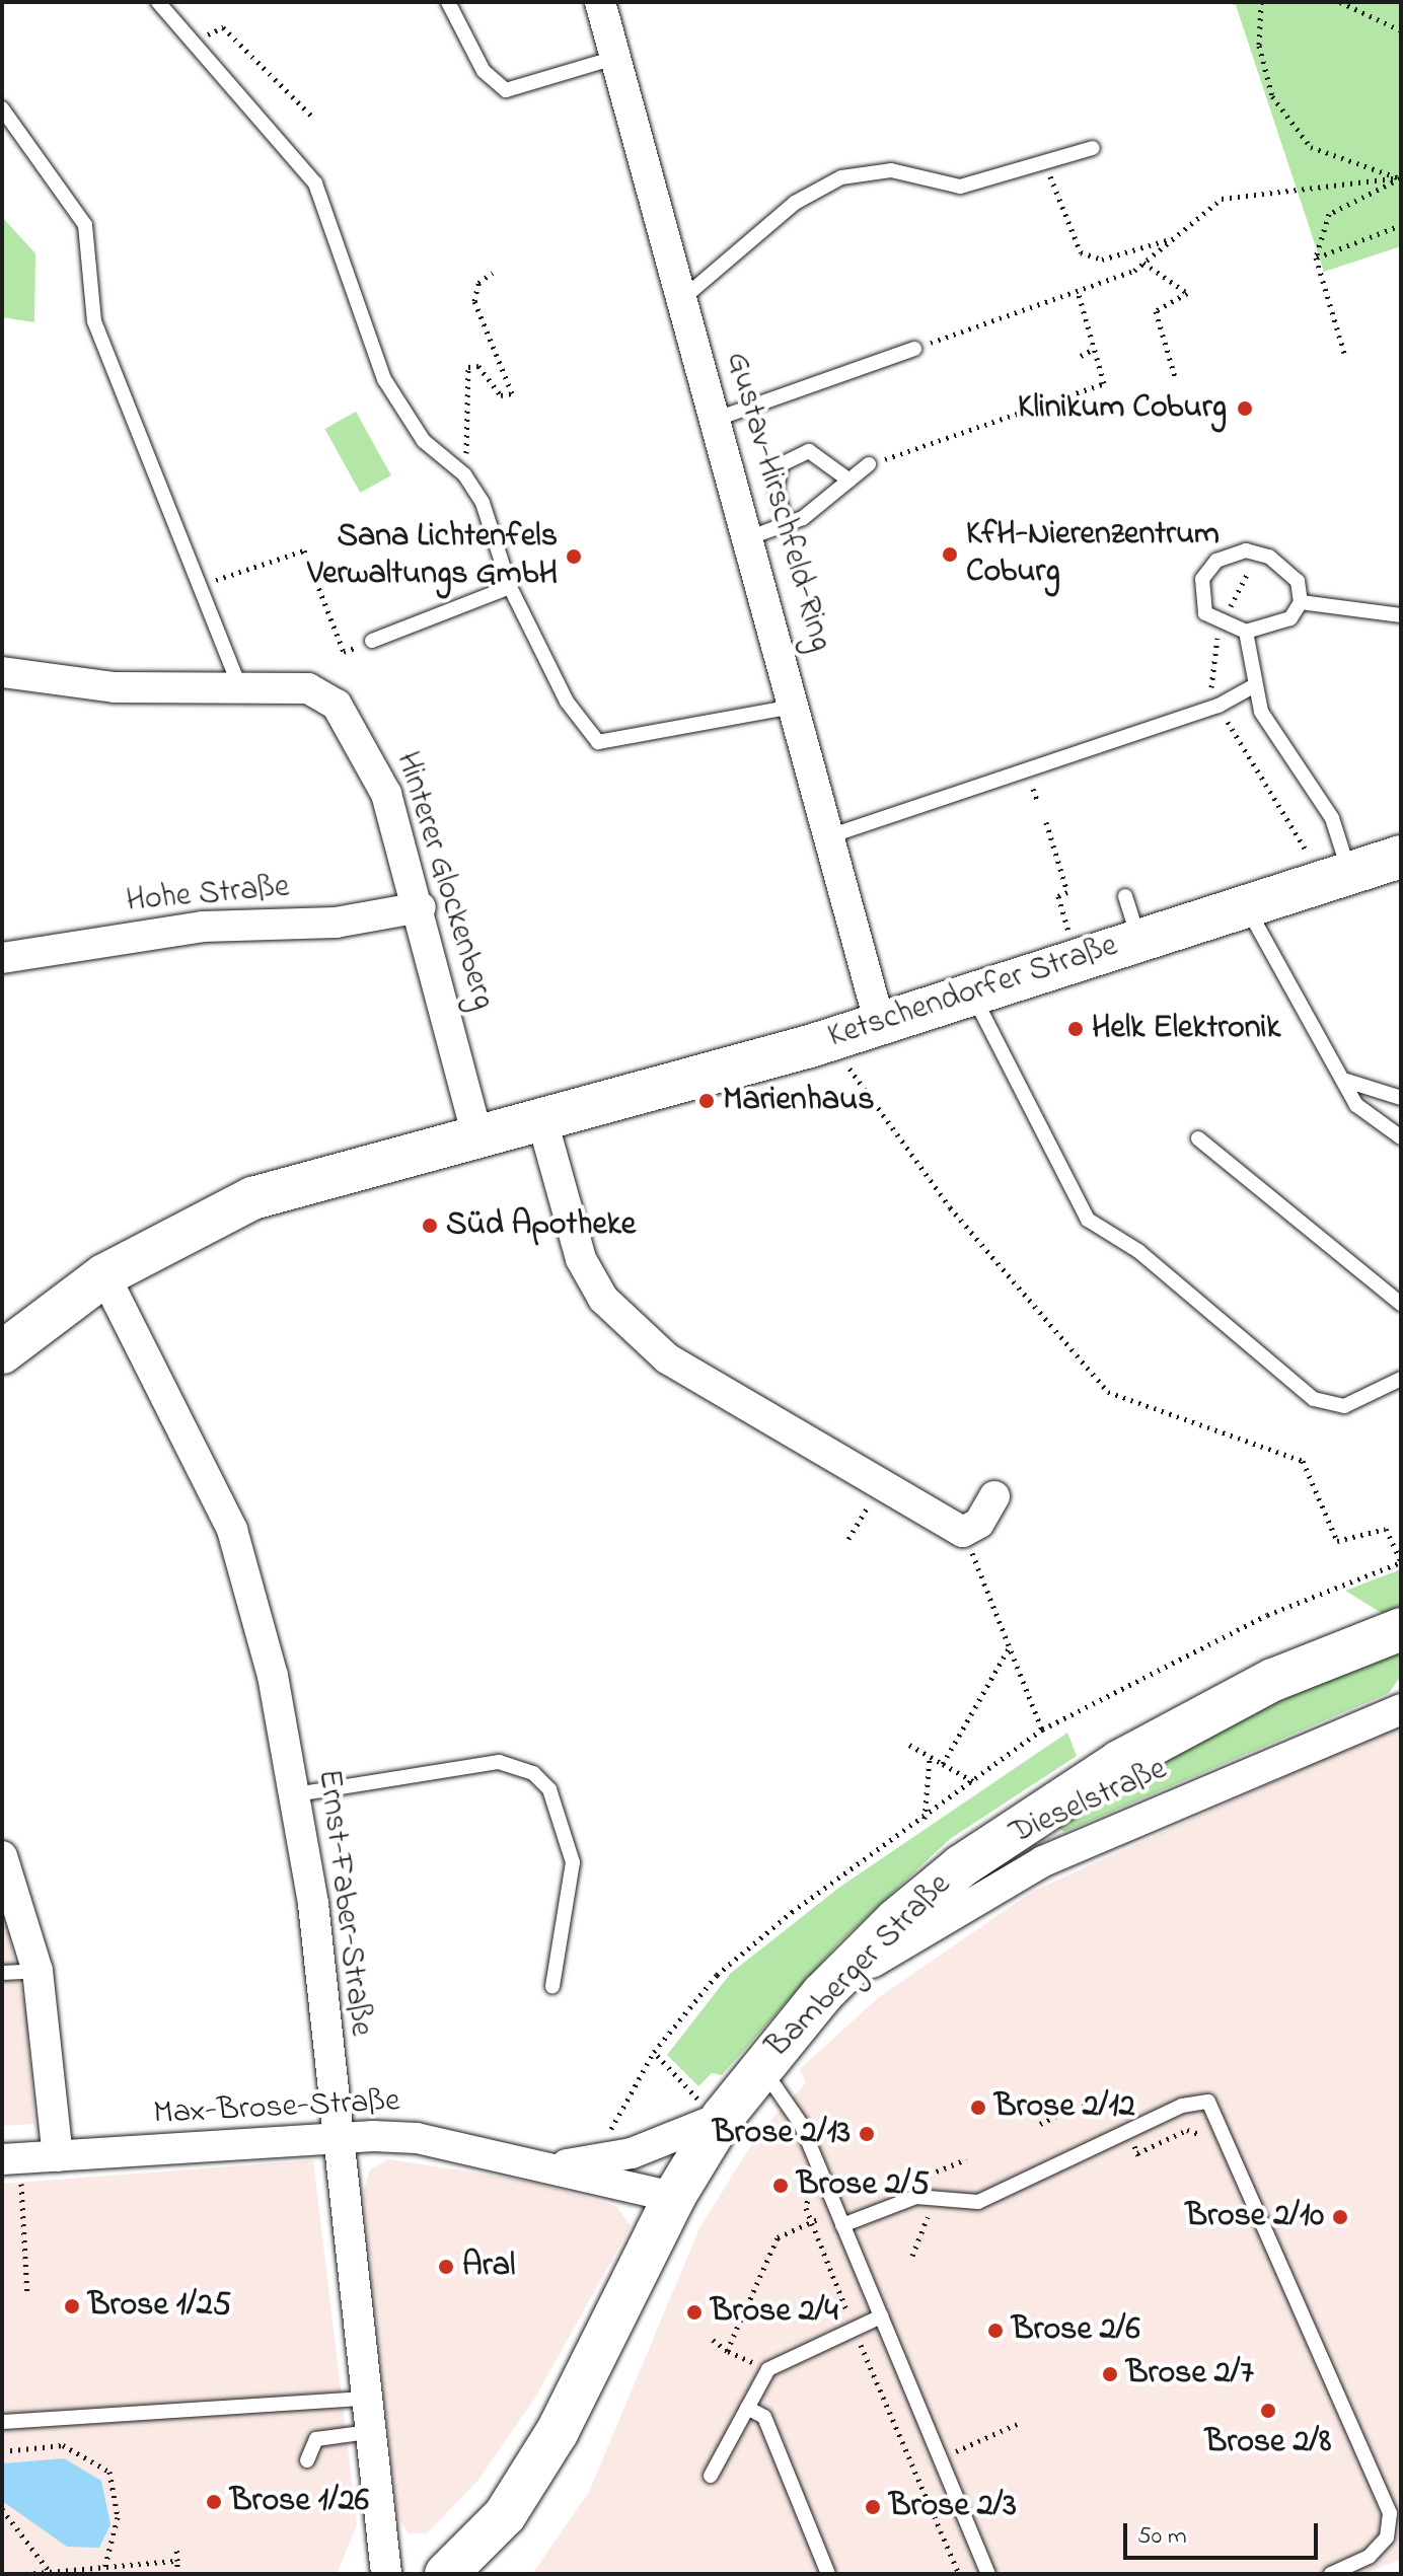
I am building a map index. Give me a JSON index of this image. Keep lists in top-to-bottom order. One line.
{"streets":{"street":["Gustav-Hirschfeld-Ring","Hinterer Glockenberg","Hohe Straße","Ketschendorfer Straße","Dieselstraße","Ernst-Faber-Straße","Bamberger Straße","Max-Brose-Straße"]},"crossings":[["Gustav-Hirschfeld-Ring","Ketschendorfer Straße"],["Hinterer Glockenberg","Hohe Straße"],["Hinterer Glockenberg","Ketschendorfer Straße"],["Ketschendorfer Straße","Ernst-Faber-Straße"],["Dieselstraße","Bamberger Straße"],["Ernst-Faber-Straße","Max-Brose-Straße"],["Bamberger Straße","Max-Brose-Straße"]],"places":["Klinikum Coburg","KfH-Nierenzentrum Coburg","Sana Lichtenfels Verwaltungs GmbH","Helk Elektronik","Marienhaus","Süd Apotheke","Brose 2/12","Brose 2/13","Brose 2/5","Brose 2/10","Aral","Brose 1/25","Brose 2/4","Brose 2/6","Brose 2/7","Brose 2/8","Brose 1/26","Brose 2/3"],"scale_bar":"50 m"}
